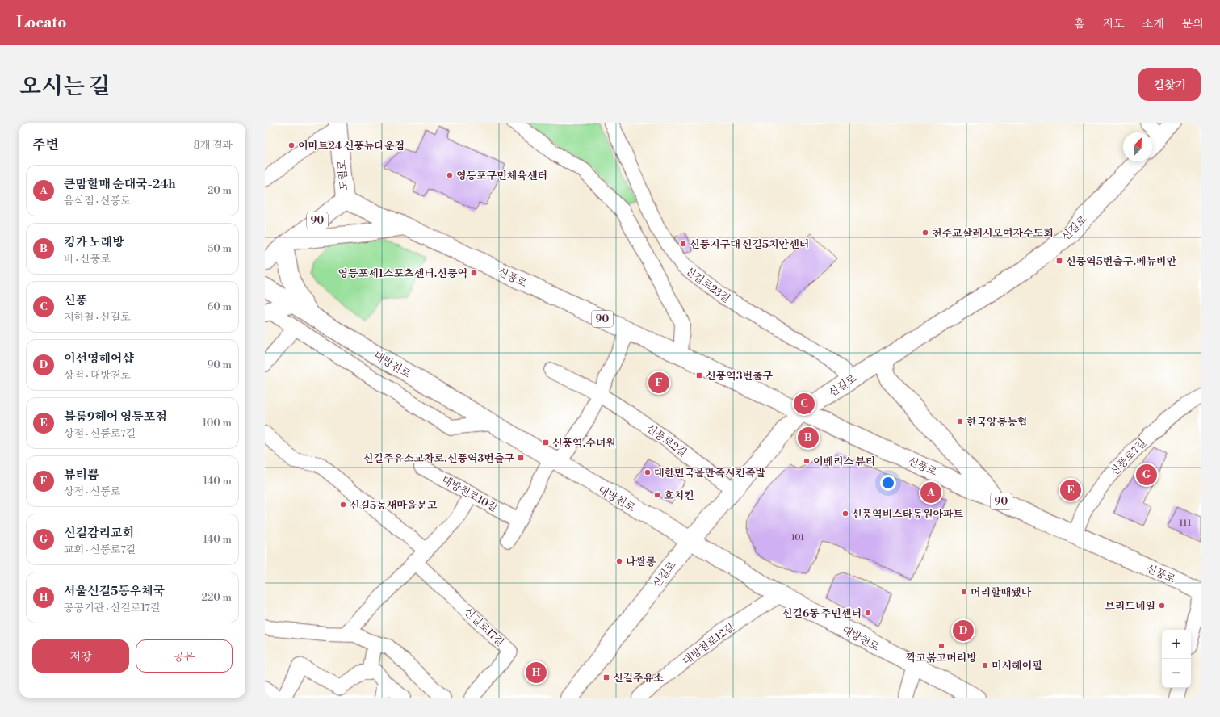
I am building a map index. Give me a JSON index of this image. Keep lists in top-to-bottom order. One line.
{"streets":{"main road":["도림로","90","신길로","신풍로","대방천로"],"street":["신길로23길","신풍로2길","신풍로7길","대방천로10길","신길로17길","대방천로12길"]},"crossings":[["도림로","신풍로"],["신길로","신풍로"],["신길로","신길로23길"],["신길로","대방천로"],["신길로","신풍로2길"],["신풍로","신풍로7길"],["대방천로","대방천로12길"]],"places":{"other":["이마트24 신풍뉴타운점","영등포구민체육센터","천주교살레시오여자수도회","신풍지구대 신길5치안센터","한국양봉농협","이베리스 뷰티","대한민국을만족시킨족발","호치킨","신길5동새마을문고","신풍역비스타동원아파트","나쌀롱","머리할때됐다","브리드네일","신길6동 주민센터","깍고볶고머리방","미시헤어필"],"transit":["신풍역5번출구.베뉴비안","영등포제1스포츠센터.신풍역","신풍역3번출구","신풍역.수녀원","신길주유소교차로.신풍역3번출구","신길주유소"]},"house_numbers":["111","101"],"north":"top right","page":{"header":"Locato","nav":["홈","지도","소개","문의"],"title":"오시는 길","buttons":["길찾기",["저장","공유"]],"heading":["주변","8개 결과"],"list":[{"mark":"A","name":"큰맘할매 순대국-24h","note":"음식점 · 신풍로","value":"20 m"},{"mark":"B","name":"킹카 노래방","note":"바 · 신풍로","value":"50 m"},{"mark":"C","name":"신풍","note":"지하철 · 신길로","value":"60 m"},{"mark":"D","name":"이선영헤어샵","note":"상점 · 대방천로","value":"90 m"},{"mark":"E","name":"블룸9헤어 영등포점","note":"상점 · 신풍로7길","value":"100 m"},{"mark":"F","name":"뷰티쁨","note":"상점 · 신풍로","value":"140 m"},{"mark":"G","name":"신길감리교회","note":"교회 · 신풍로7길","value":"140 m"},{"mark":"H","name":"서울신길5동우체국","note":"공공기관 · 신길로17길","value":"220 m"}],"pins":["F","C","B","G","E","A","D","H"],"map_buttons":["+","−"]}}
